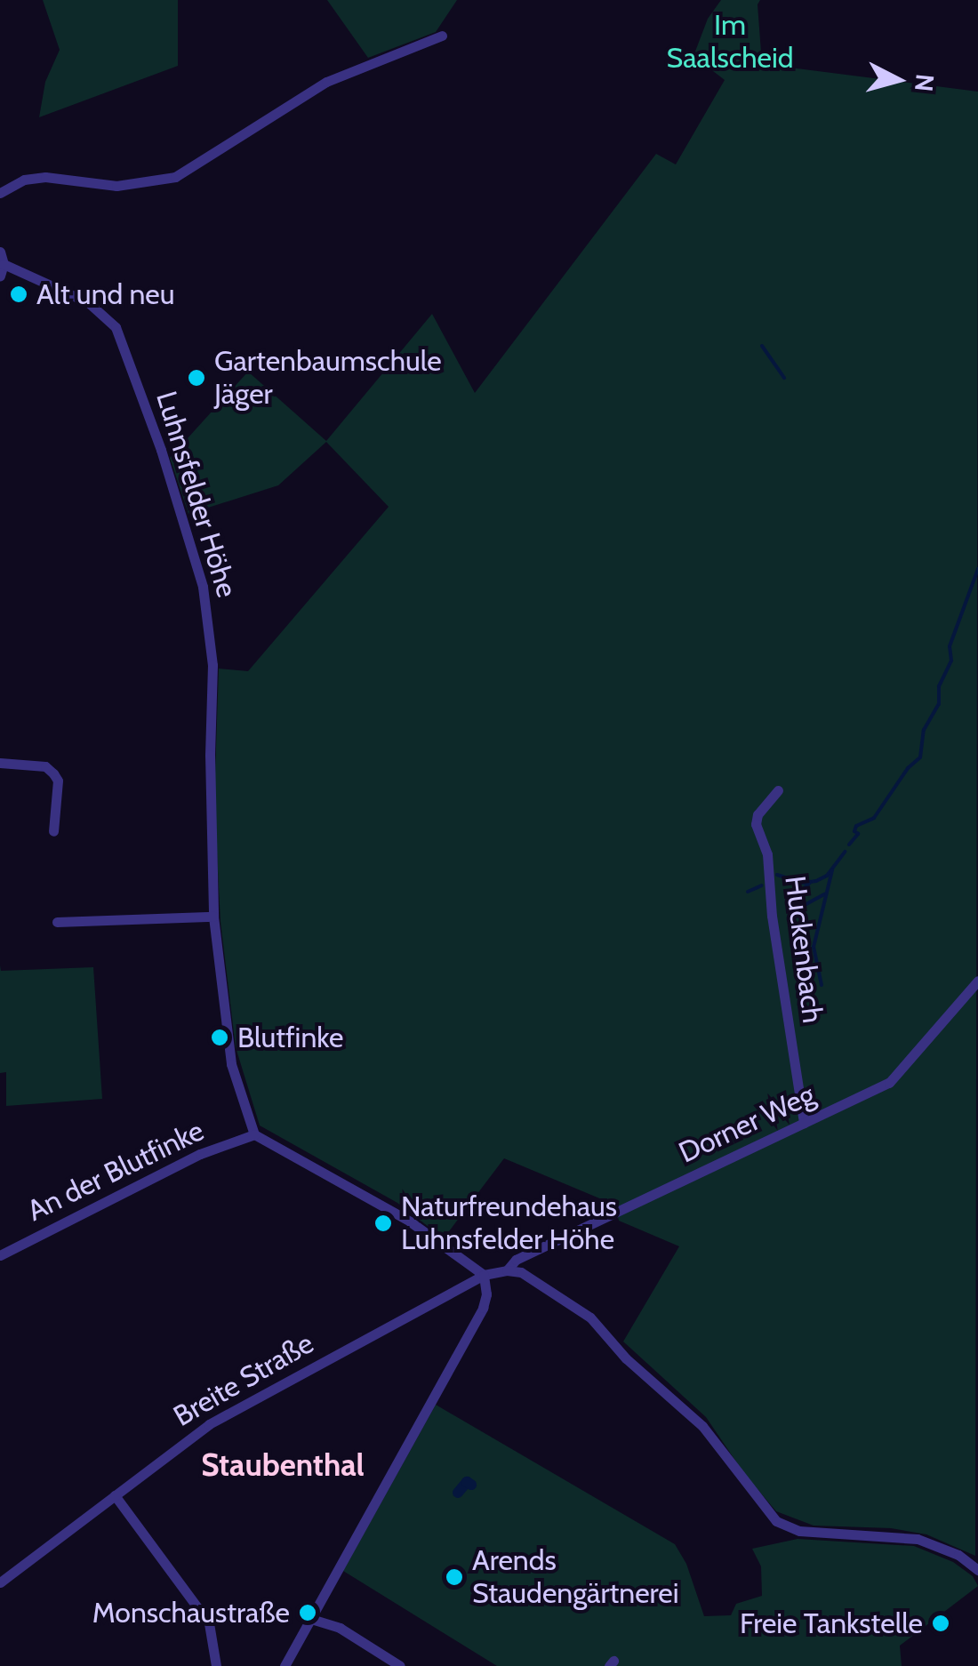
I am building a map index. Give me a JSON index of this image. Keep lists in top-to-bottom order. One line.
{"streets":{"street":["Luhnsfelder Höhe","Huckenbach","Dorner Weg","An der Blutfinke","Breite Straße"]},"crossings":[["Luhnsfelder Höhe","An der Blutfinke"],["Huckenbach","Dorner Weg"],["Dorner Weg","Breite Straße"]],"districts":["Staubenthal"],"parks":["Im Saalscheid"],"places":["Alt und neu","Gartenbaumschule Jäger","Blutfinke","Naturfreundehaus Luhnsfelder Höhe","Arends Staudengärtnerei","Monschaustraße","Freie Tankstelle"],"north":"right"}
